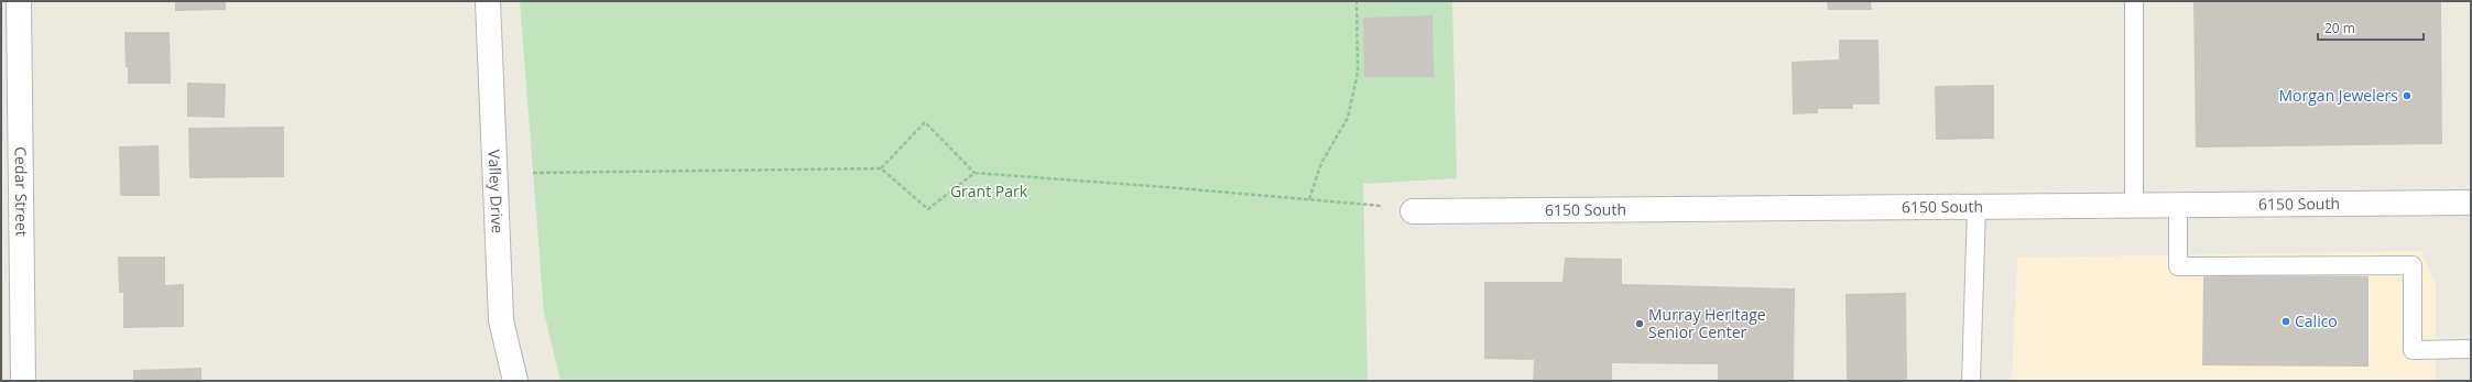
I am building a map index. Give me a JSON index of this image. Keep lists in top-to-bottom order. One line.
{"streets":{"street":["Cedar Street","Valley Drive","6150 South"]},"parks":["Grant Park"],"places":["Morgan Jewelers","Calico","Murray Heritage Senior Center"],"scale_bar":"20 m"}
